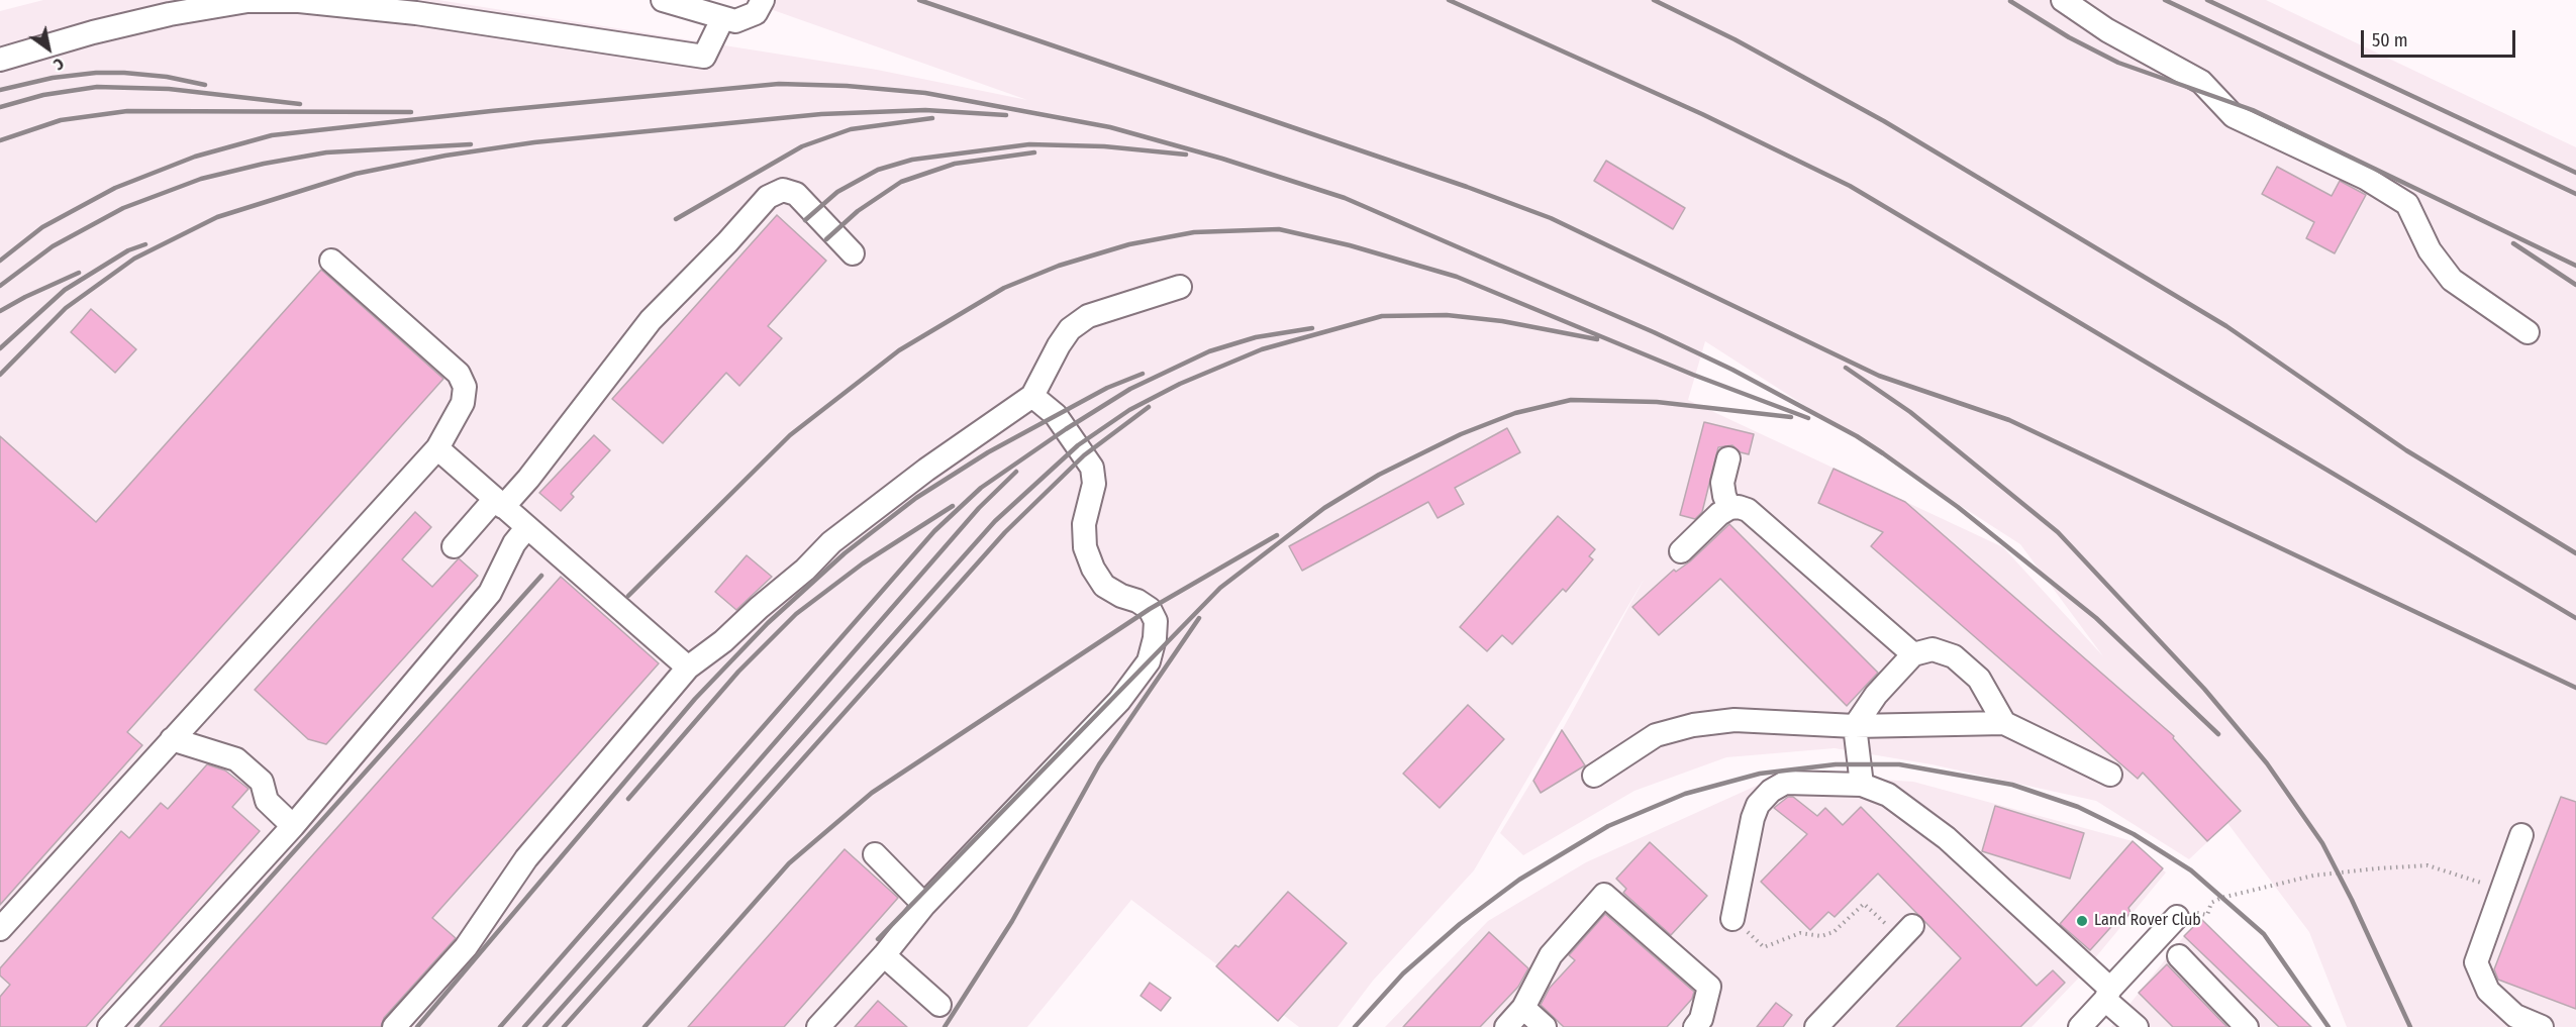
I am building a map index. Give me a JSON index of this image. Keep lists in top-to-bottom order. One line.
{"places":["Land Rover Club"],"scale_bar":"50 m","north":"bottom right"}
